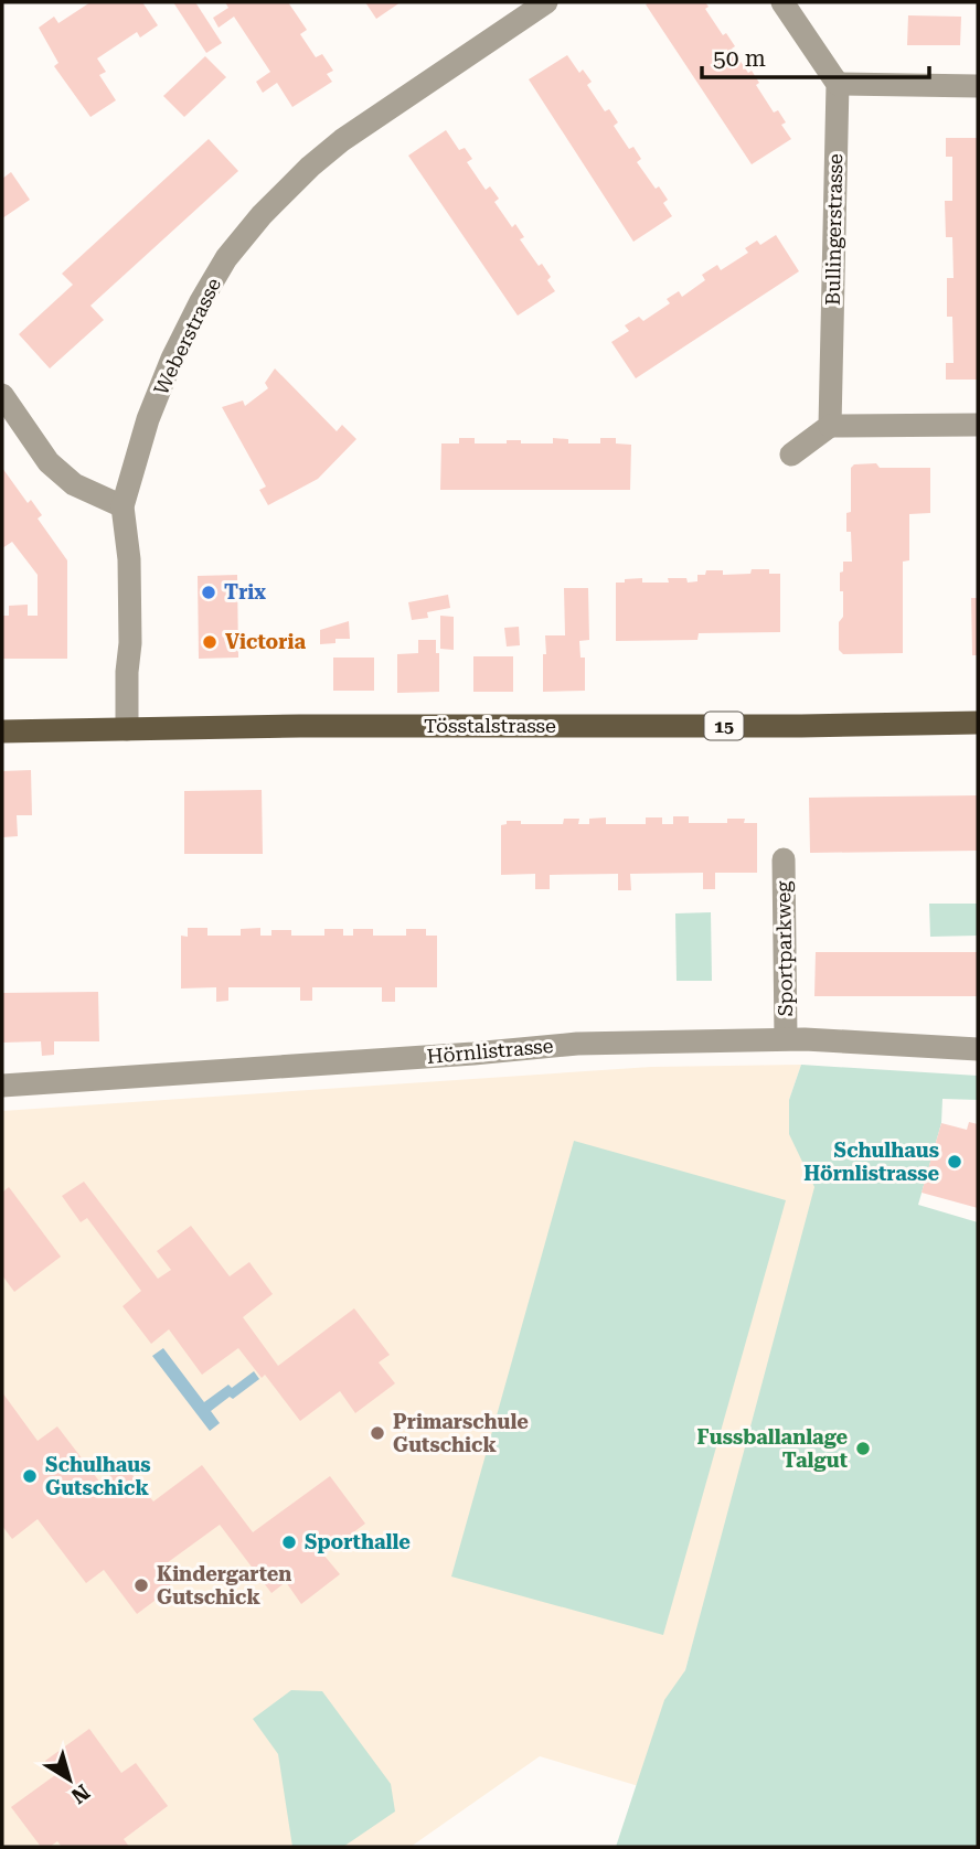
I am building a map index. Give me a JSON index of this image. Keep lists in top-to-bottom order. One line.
{"streets":{"main road":["Tösstalstrasse","15"],"street":["Bullingerstrasse","Weberstrasse","Sportparkweg","Hörnlistrasse"]},"crossings":[["Weberstrasse","Tösstalstrasse"],["Sportparkweg","Hörnlistrasse"]],"places":["Trix","Victoria","Schulhaus Hörnlistrasse","Primarschule Gutschick","Fussballanlage Talgut","Schulhaus Gutschick","Sporthalle","Kindergarten Gutschick"],"scale_bar":"50 m","north":"bottom right"}
